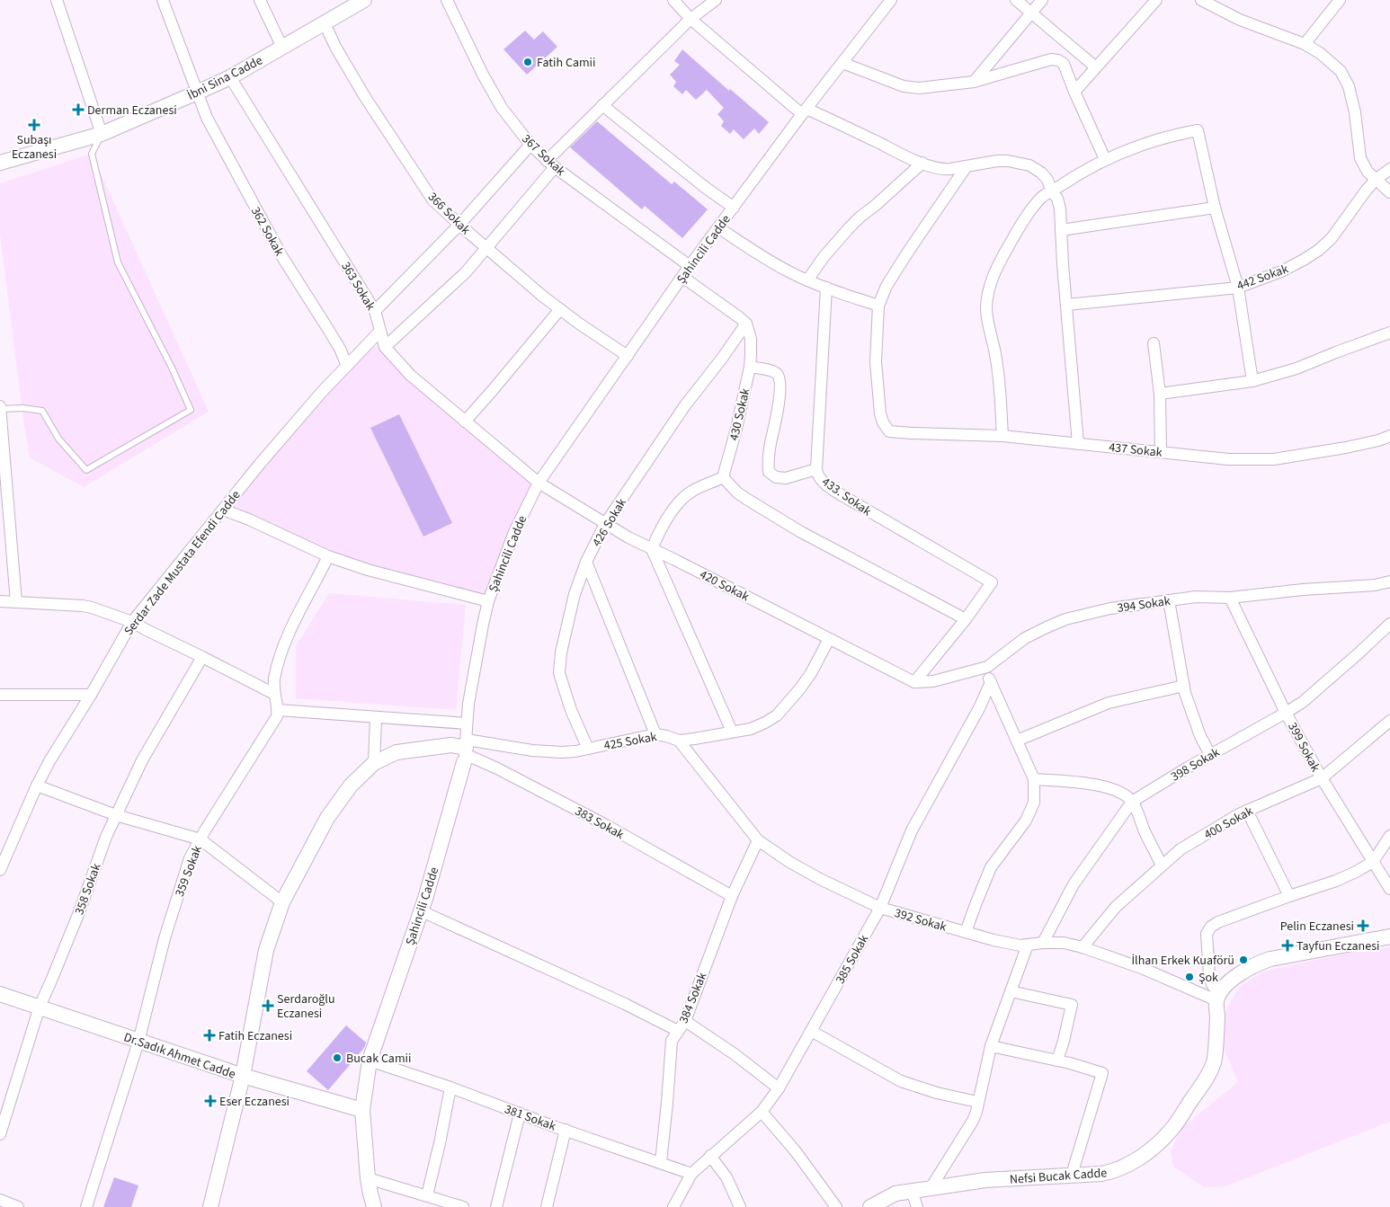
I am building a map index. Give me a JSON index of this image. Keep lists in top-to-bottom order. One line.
{"streets":{"street":["İbni Sina Cadde","367 Sokak","366 Sokak","362 Sokak","Şahincili Cadde","442 Sokak","363 Sokak","430 Sokak","437 Sokak","433. Sokak","426 Sokak","Serdar Zade Mustata Efendi Cadde","420 Sokak","394 Sokak","425 Sokak","399 Sokak","398 Sokak","383 Sokak","400 Sokak","359 Sokak","358 Sokak","392 Sokak","385 Sokak","384 Sokak","Dr.Sadık Ahmet Cadde","381 Sokak","Nefsi Bucak Cadde"]},"crossings":[["İbni Sina Cadde","366 Sokak"],["İbni Sina Cadde","362 Sokak"],["İbni Sina Cadde","363 Sokak"],["367 Sokak","Şahincili Cadde"],["366 Sokak","Şahincili Cadde"],["362 Sokak","Serdar Zade Mustata Efendi Cadde"],["Şahincili Cadde","363 Sokak"],["Şahincili Cadde","420 Sokak"],["Şahincili Cadde","425 Sokak"],["Şahincili Cadde","383 Sokak"],["Şahincili Cadde","Dr.Sadık Ahmet Cadde"],["Şahincili Cadde","381 Sokak"],["363 Sokak","Serdar Zade Mustata Efendi Cadde"],["363 Sokak","420 Sokak"],["430 Sokak","426 Sokak"],["426 Sokak","420 Sokak"],["426 Sokak","425 Sokak"],["420 Sokak","394 Sokak"],["420 Sokak","425 Sokak"],["394 Sokak","399 Sokak"],["425 Sokak","383 Sokak"],["425 Sokak","392 Sokak"],["399 Sokak","398 Sokak"],["399 Sokak","400 Sokak"],["398 Sokak","392 Sokak"],["383 Sokak","384 Sokak"],["400 Sokak","392 Sokak"],["359 Sokak","Dr.Sadık Ahmet Cadde"],["358 Sokak","Dr.Sadık Ahmet Cadde"],["392 Sokak","385 Sokak"],["392 Sokak","384 Sokak"],["392 Sokak","Nefsi Bucak Cadde"],["385 Sokak","381 Sokak"],["384 Sokak","381 Sokak"]],"places":{"other":["Fatih Camii","İlhan Erkek Kuaförü","Şok","Bucak Camii"],"health":["Derman Eczanesi","Subaşı Eczanesi","Pelin Eczanesi","Tayfun Eczanesi","Serdaroğlu Eczanesi","Fatih Eczanesi","Eser Eczanesi"]}}
